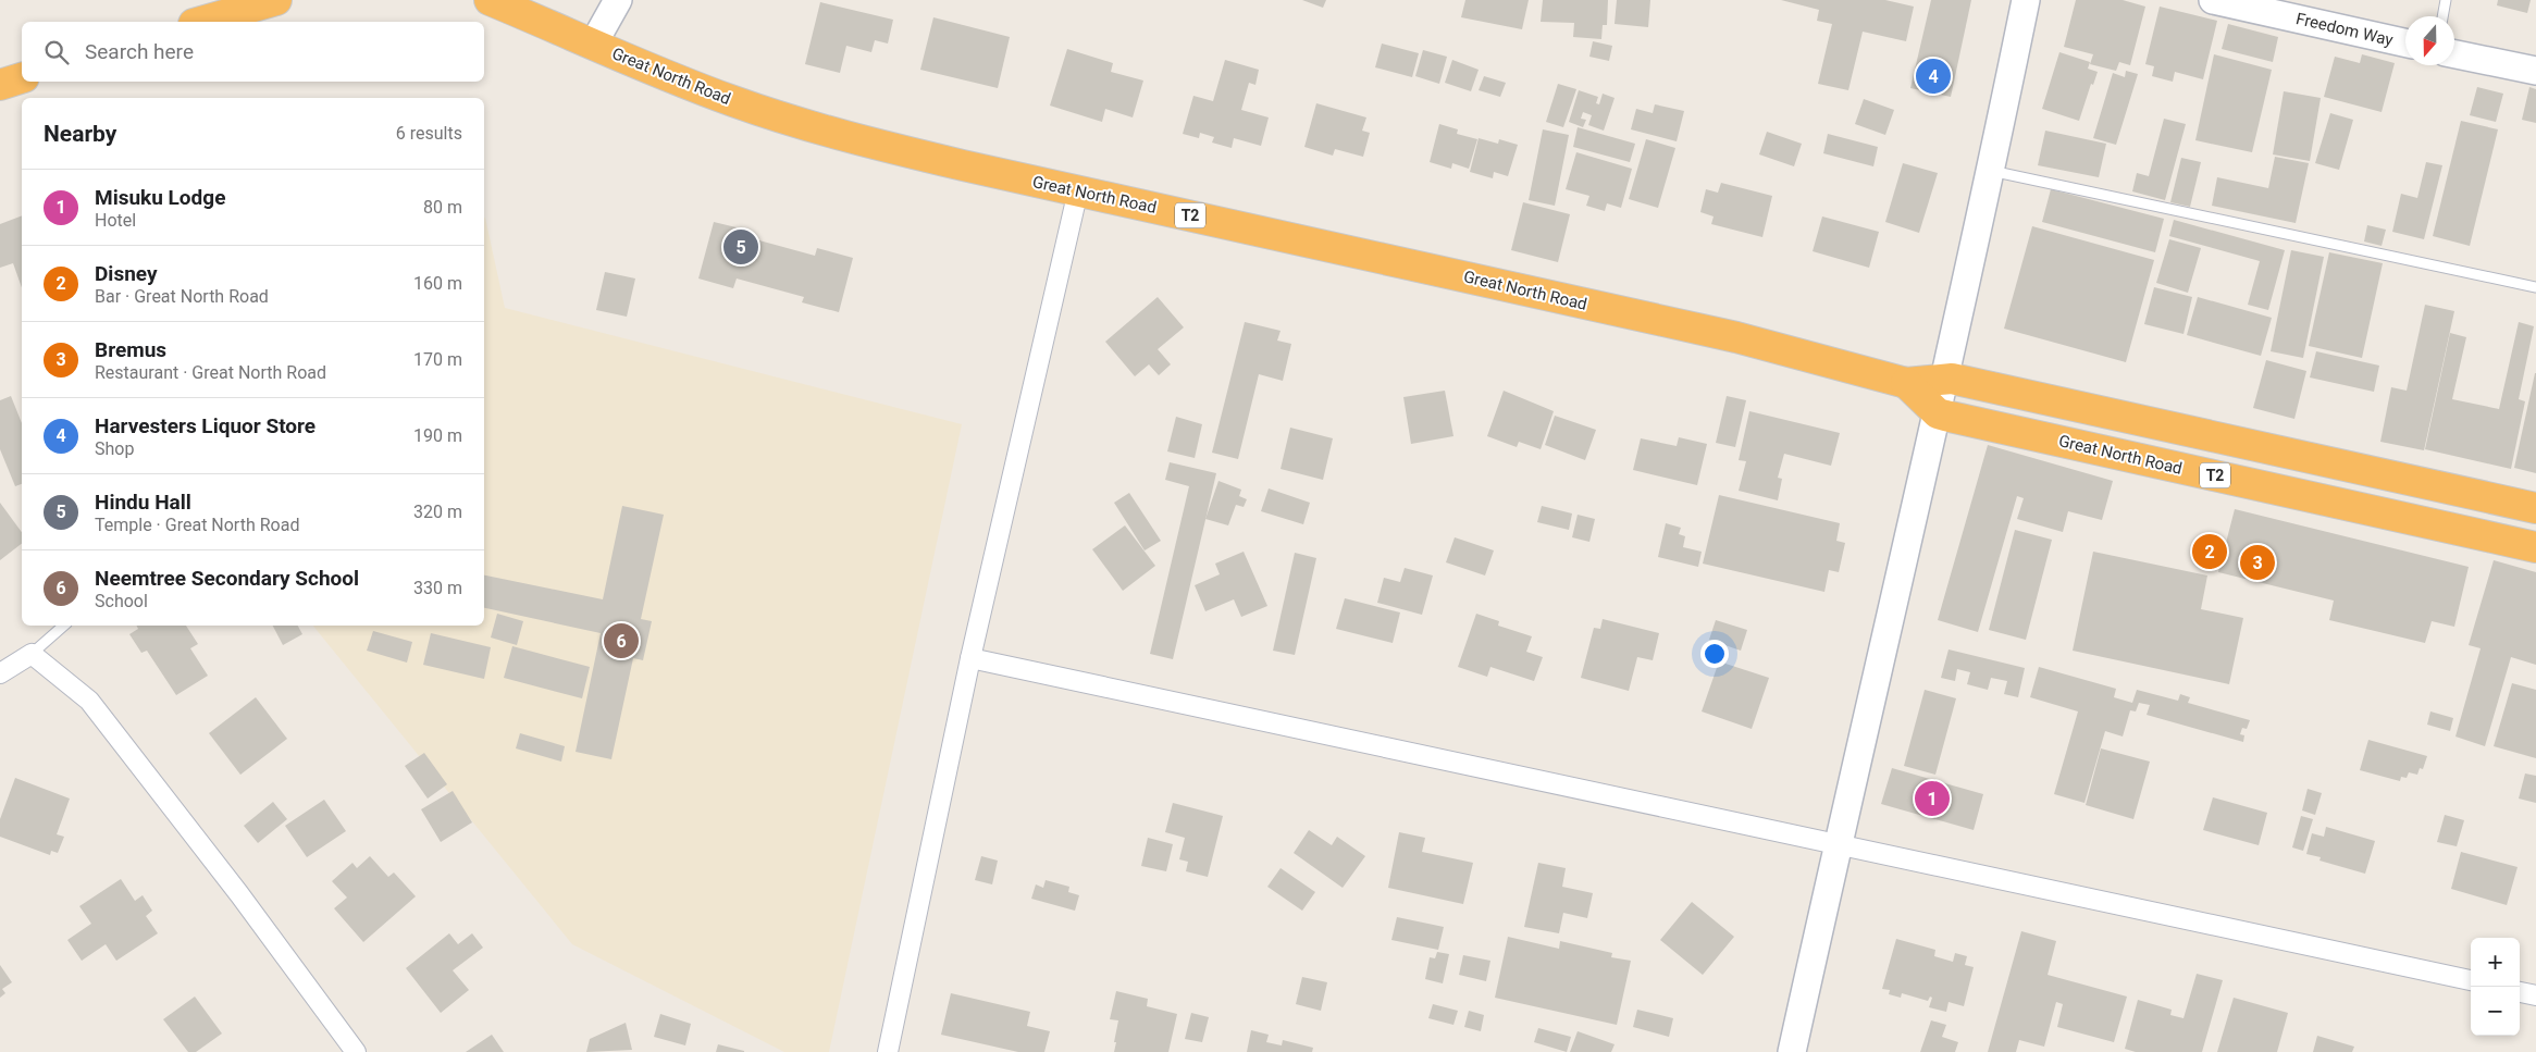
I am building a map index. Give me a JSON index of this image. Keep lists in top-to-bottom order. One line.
{"streets":{"highway":["Great North Road","T2"],"main road":["Freedom Way"]},"north":"bottom","page":{"search":"Search here","pins":["4","5","2","3","6","1"],"heading":["Nearby","6 results"],"list":[{"mark":"1","name":"Misuku Lodge","note":"Hotel","value":"80 m"},{"mark":"2","name":"Disney","note":"Bar · Great North Road","value":"160 m"},{"mark":"3","name":"Bremus","note":"Restaurant · Great North Road","value":"170 m"},{"mark":"4","name":"Harvesters Liquor Store","note":"Shop","value":"190 m"},{"mark":"5","name":"Hindu Hall","note":"Temple · Great North Road","value":"320 m"},{"mark":"6","name":"Neemtree Secondary School","note":"School","value":"330 m"}],"map_buttons":["+","−"]}}
